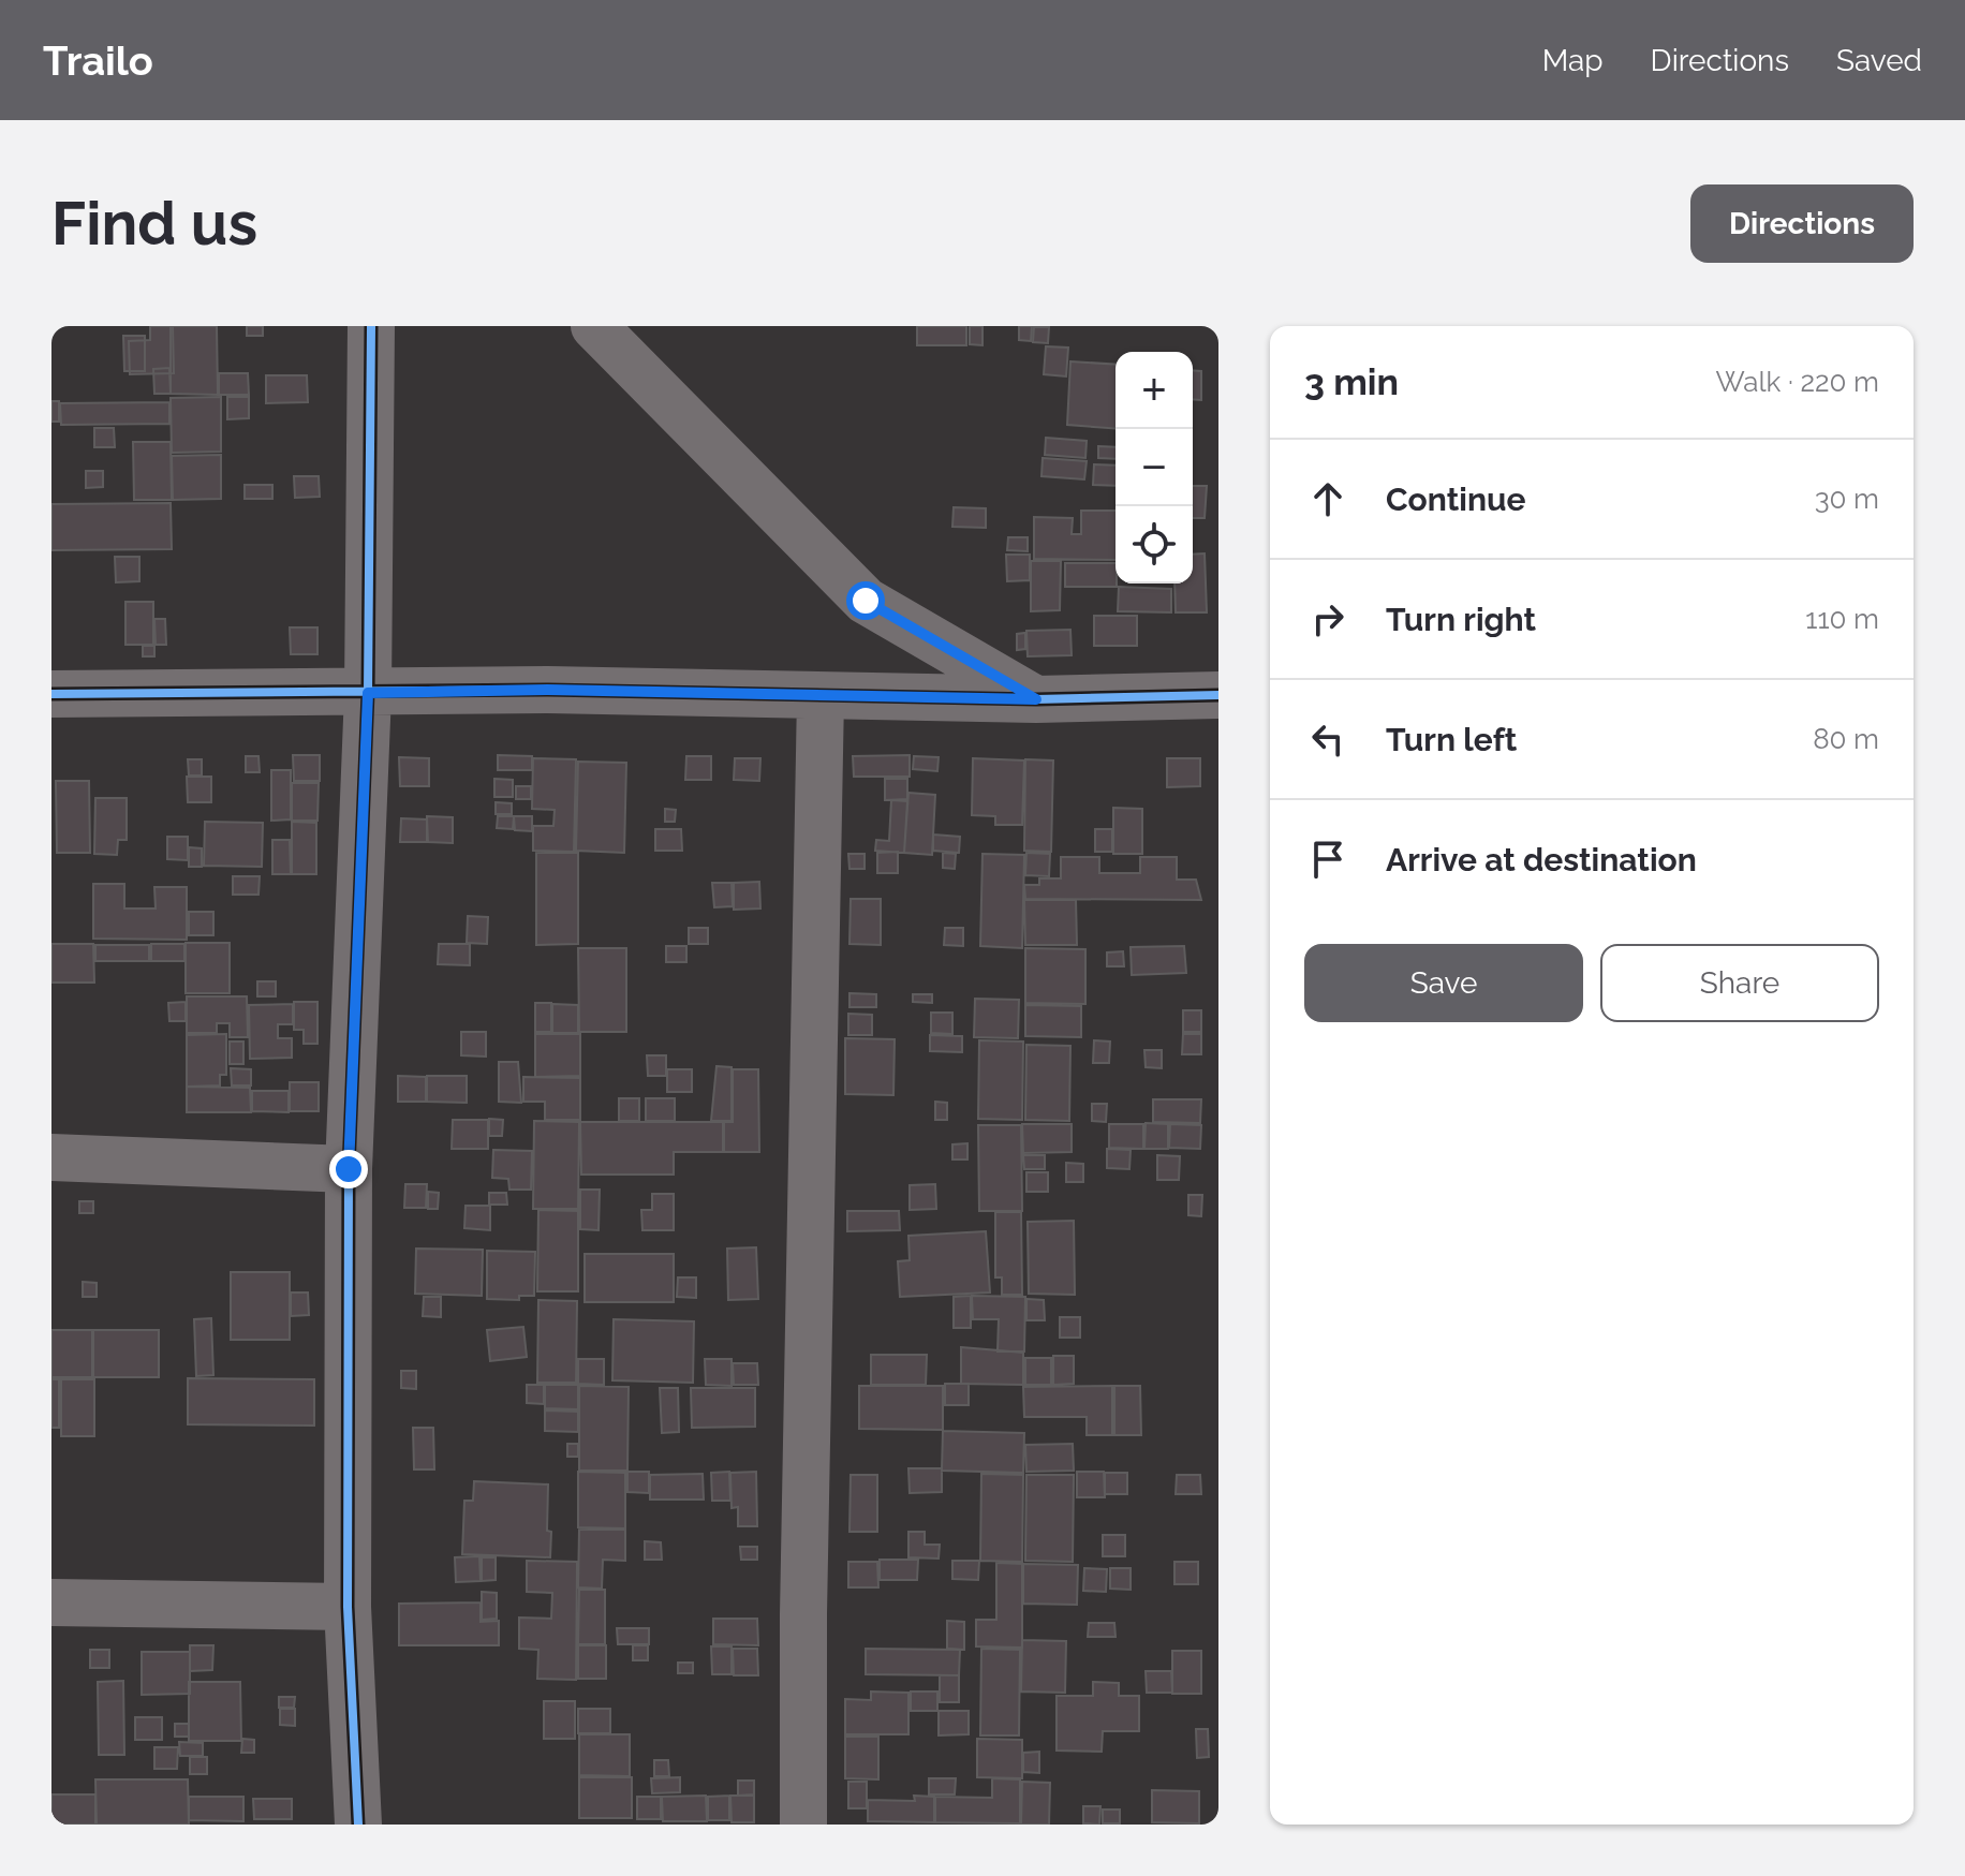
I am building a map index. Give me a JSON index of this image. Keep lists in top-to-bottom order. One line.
{"page":{"header":"Trailo","nav":["Map","Directions","Saved"],"buttons":["Directions",["Save","Share"]],"title":"Find us","heading":["3 min","Walk · 220 m"],"map_buttons":["+","−"],"list":[["Continue","30 m"],["Turn right","110 m"],["Turn left","80 m"],"Arrive at destination"]}}
